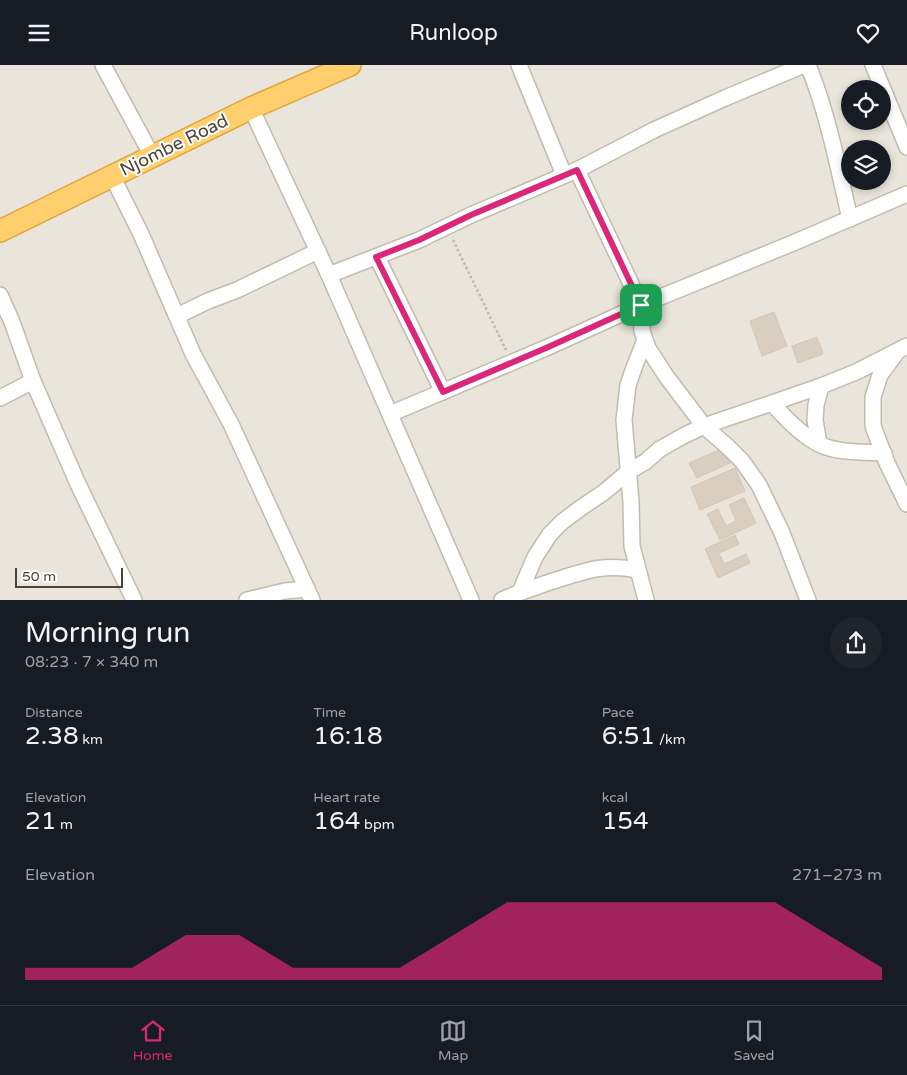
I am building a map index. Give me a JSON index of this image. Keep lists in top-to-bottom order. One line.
{"streets":{"highway":["Njombe Road"]},"scale_bar":"50 m","page":{"header":"Runloop","scale":"50 m","heading":["Morning run","08:23 · 7 × 340 m"],"stats":[["Distance","2.38 km"],["Time","16:18"],["Pace","6:51 /km"],["Elevation","21 m"],["Heart rate","164 bpm"],["kcal","154"]],"chart":["Elevation","271–273 m"],"tabs":["Home","Map","Saved"]}}
